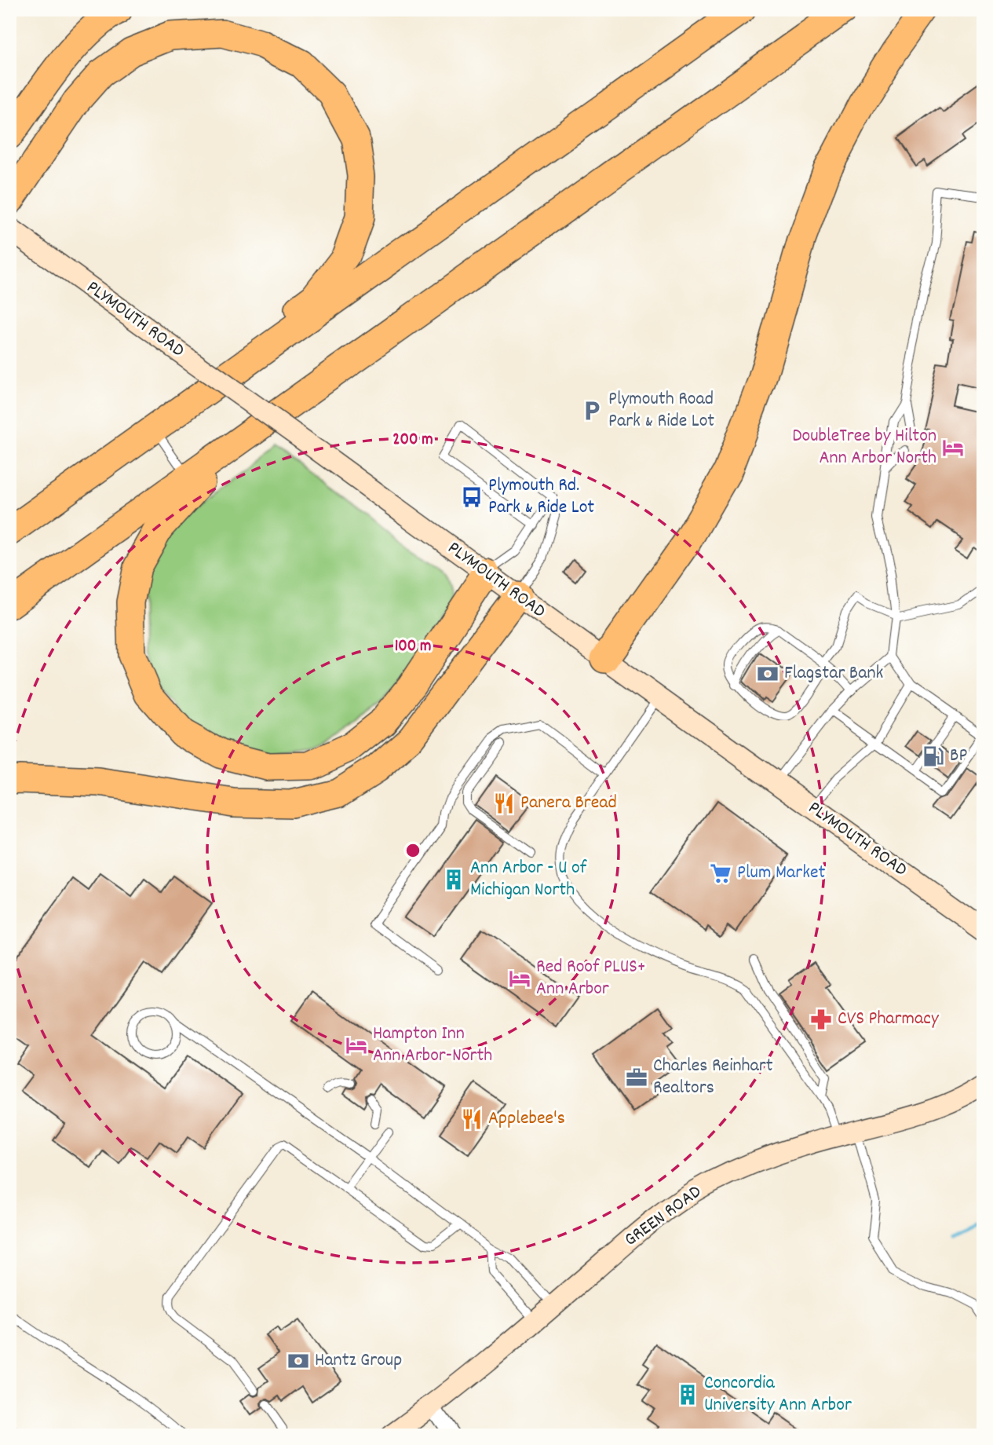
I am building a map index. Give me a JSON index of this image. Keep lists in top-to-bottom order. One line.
{"streets":{"main road":["PLYMOUTH ROAD","GREEN ROAD"]},"places":{"parking":["Plymouth Road Park & Ride Lot"],"hotel":["DoubleTree by Hilton Ann Arbor North","Red Roof PLUS+ Ann Arbor","Hampton Inn Ann Arbor-North"],"bus stop":["Plymouth Rd. Park & Ride Lot"],"bank":["Flagstar Bank","Hantz Group"],"fuel station":["BP"],"restaurant":["Panera Bread","Applebee's"],"supermarket":["Plum Market"],"building":["Ann Arbor - U of Michigan North","Concordia University Ann Arbor"],"pharmacy":["CVS Pharmacy"],"office":["Charles Reinhart Realtors"]},"rings":["200 m","100 m"]}
